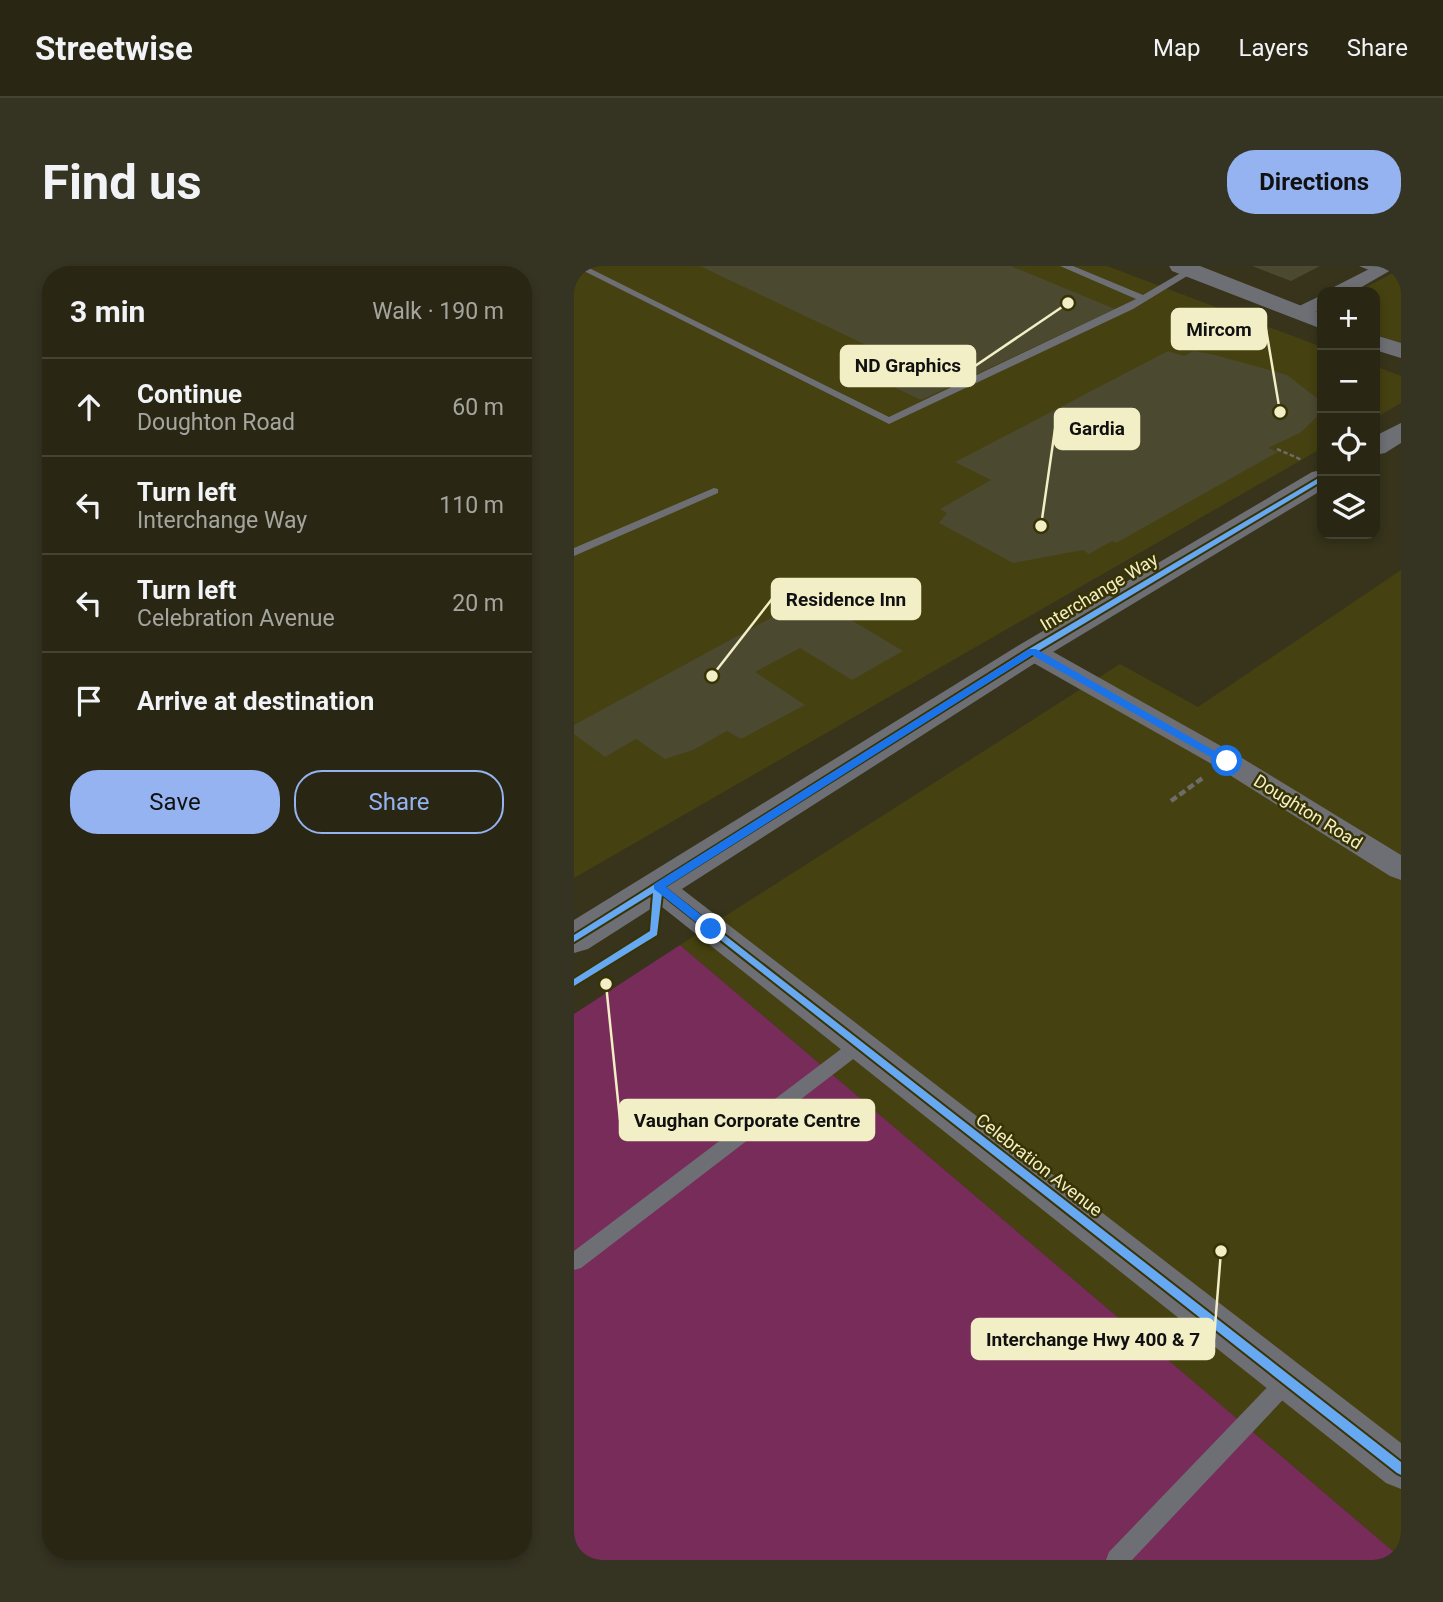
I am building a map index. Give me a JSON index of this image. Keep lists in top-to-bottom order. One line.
{"streets":{"street":["Interchange Way","Doughton Road","Celebration Avenue"]},"crossings":[["Interchange Way","Doughton Road"],["Interchange Way","Celebration Avenue"]],"places":["ND Graphics","Mircom","Gardia","Residence Inn","Vaughan Corporate Centre","Interchange Hwy 400 & 7"],"page":{"header":"Streetwise","nav":["Map","Layers","Share"],"buttons":["Directions",["Save","Share"]],"title":"Find us","heading":["3 min","Walk · 190 m"],"map_buttons":["+","−"],"list":[["Continue","Doughton Road","60 m"],["Turn left","Interchange Way","110 m"],["Turn left","Celebration Avenue","20 m"],"Arrive at destination"]}}
